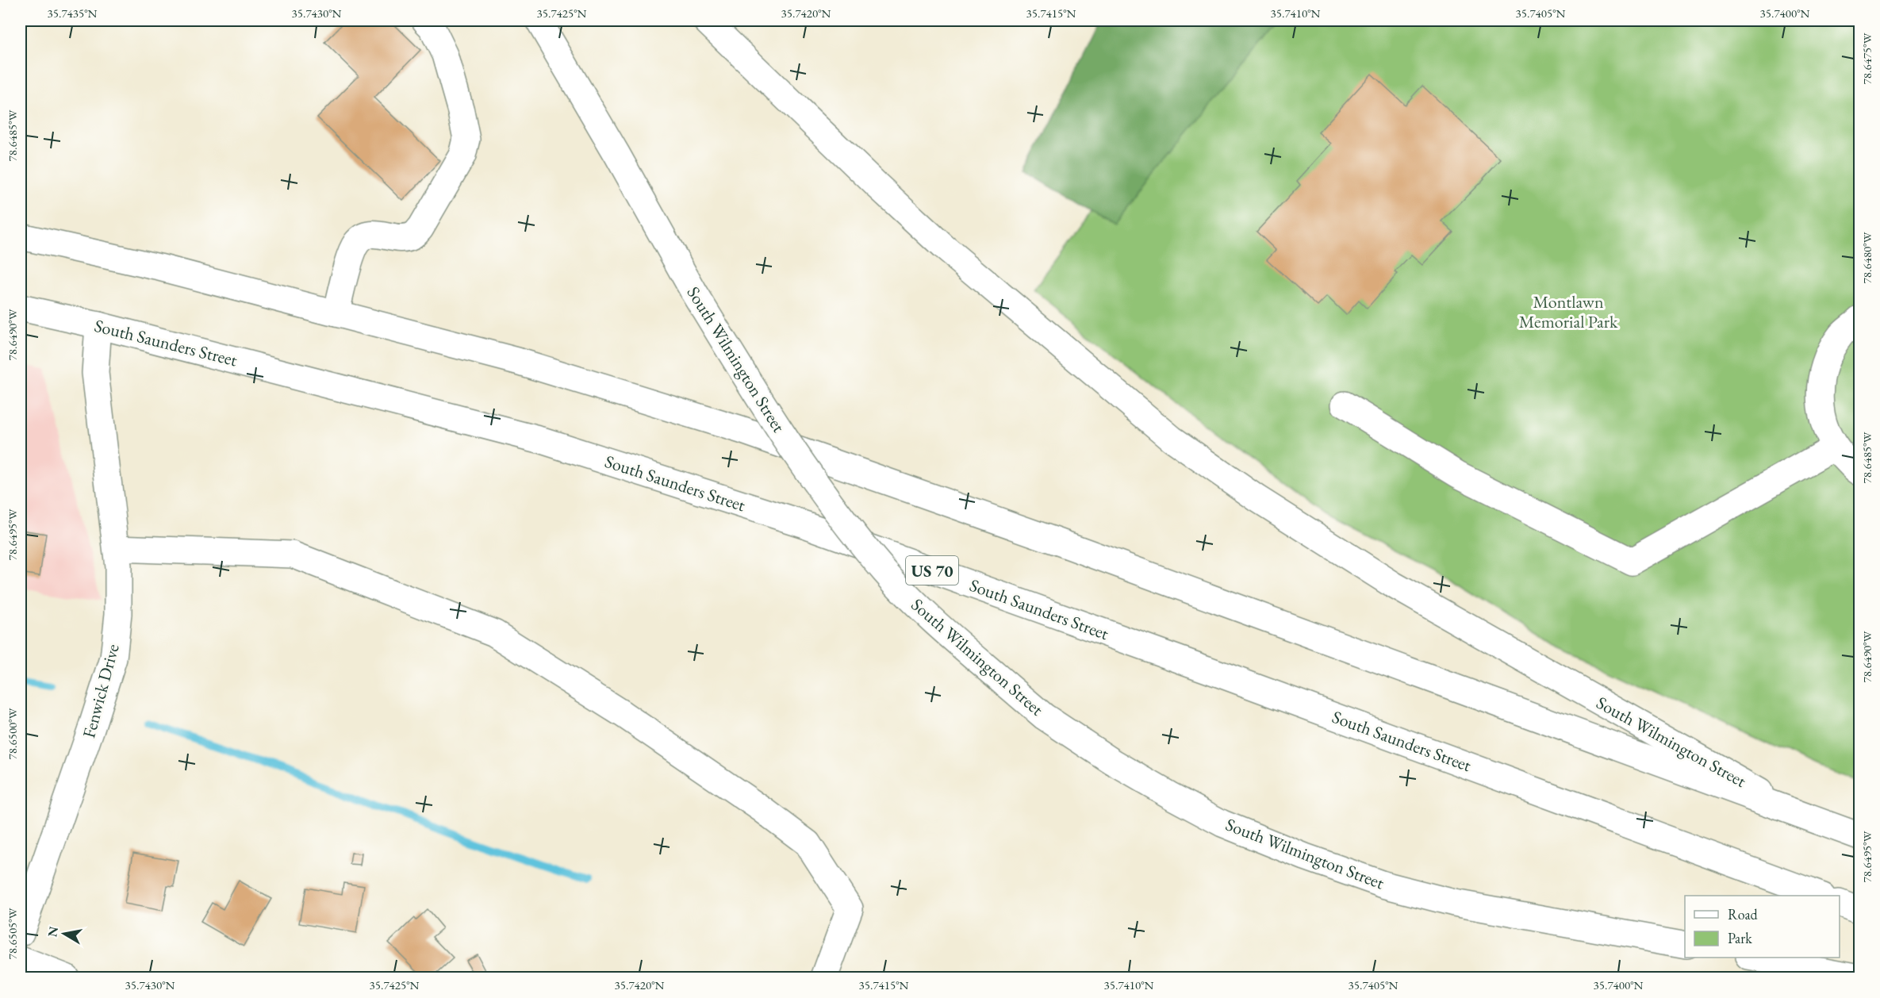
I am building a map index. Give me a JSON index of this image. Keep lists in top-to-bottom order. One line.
{"streets":{"main road":["South Saunders Street","South Wilmington Street","US 70","Fenwick Drive"]},"crossings":[["South Saunders Street","Fenwick Drive"]],"parks":["Montlawn Memorial Park"],"legend":["Road","Park"],"north":"left","coordinates":["35.7435°N","35.7430°N","35.7425°N","35.7420°N","35.7415°N","35.7410°N","35.7405°N","35.7400°N","78.6475°W","78.6485°W","78.6480°W","78.6490°W","78.6495°W","78.6500°W","78.6505°W"]}
